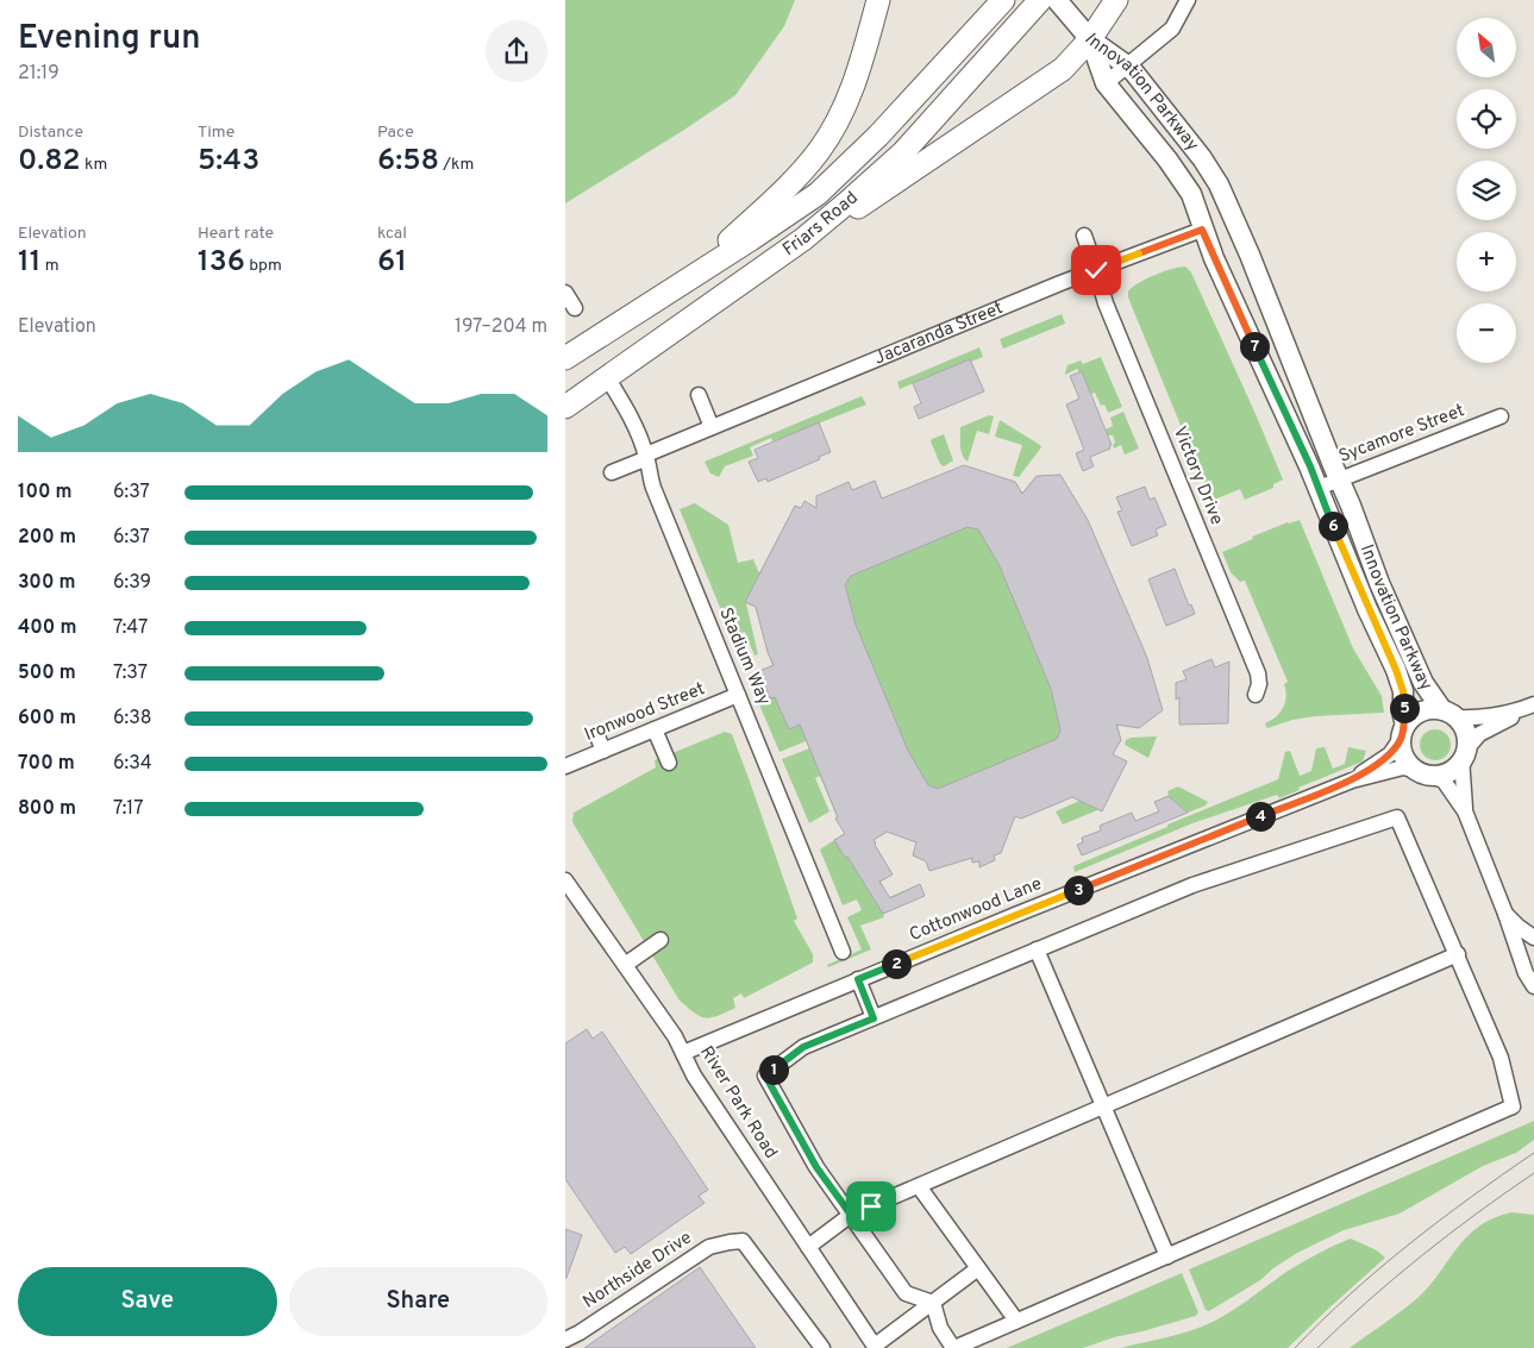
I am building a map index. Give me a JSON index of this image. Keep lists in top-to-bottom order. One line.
{"streets":{"highway":["Friars Road"],"main road":["Innovation Parkway","Jacaranda Street"],"street":["Sycamore Street","Victory Drive","Stadium Way","Ironwood Street","Cottonwood Lane","River Park Road","Northside Drive"]},"crossings":[["Innovation Parkway","Jacaranda Street"],["Innovation Parkway","Sycamore Street"],["Innovation Parkway","Cottonwood Lane"],["Friars Road","Stadium Way"],["Jacaranda Street","Victory Drive"],["Jacaranda Street","Stadium Way"],["Stadium Way","Ironwood Street"],["Cottonwood Lane","River Park Road"]],"north":"top left","page":{"heading":["Evening run","21:19"],"map_buttons":["+","−"],"stats":[["Distance","0.82 km"],["Time","5:43"],["Pace","6:58 /km"],["Elevation","11 m"],["Heart rate","136 bpm"],["kcal","61"]],"chart":["Elevation","197–204 m"],"pins":["7","6","5","4","3","2","1"],"list":[{"name":"100 m","note":"6:37"},{"name":"200 m","note":"6:37"},{"name":"300 m","note":"6:39"},{"name":"400 m","note":"7:47"},{"name":"500 m","note":"7:37"},{"name":"600 m","note":"6:38"},{"name":"700 m","note":"6:34"},{"name":"800 m","note":"7:17"}],"buttons":["Save","Share"]}}
